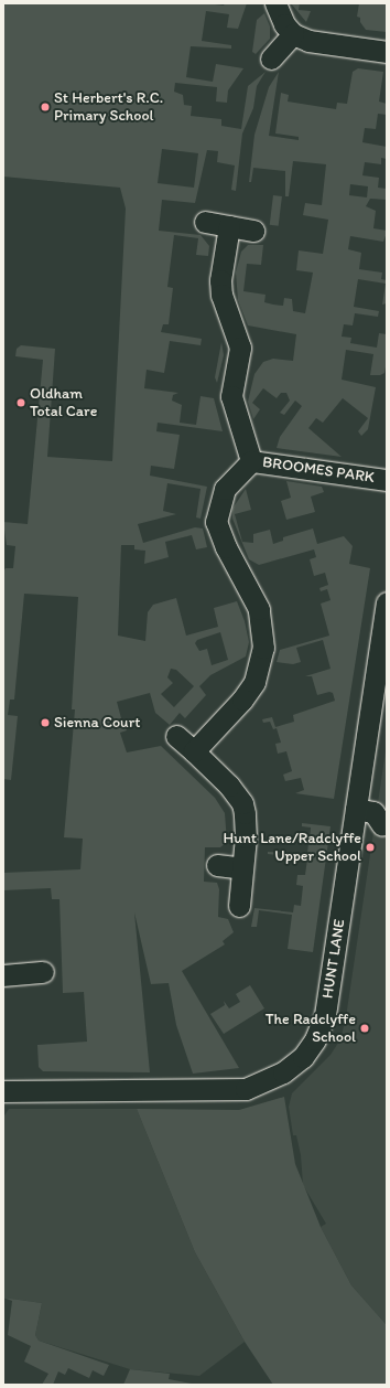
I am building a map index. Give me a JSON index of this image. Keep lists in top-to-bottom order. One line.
{"streets":{"street":["BROOMES PARK","HUNT LANE"]},"places":["St Herbert's R.C. Primary School","Oldham Total Care","Sienna Court","Hunt Lane/Radclyffe Upper School","The Radclyffe School"]}
